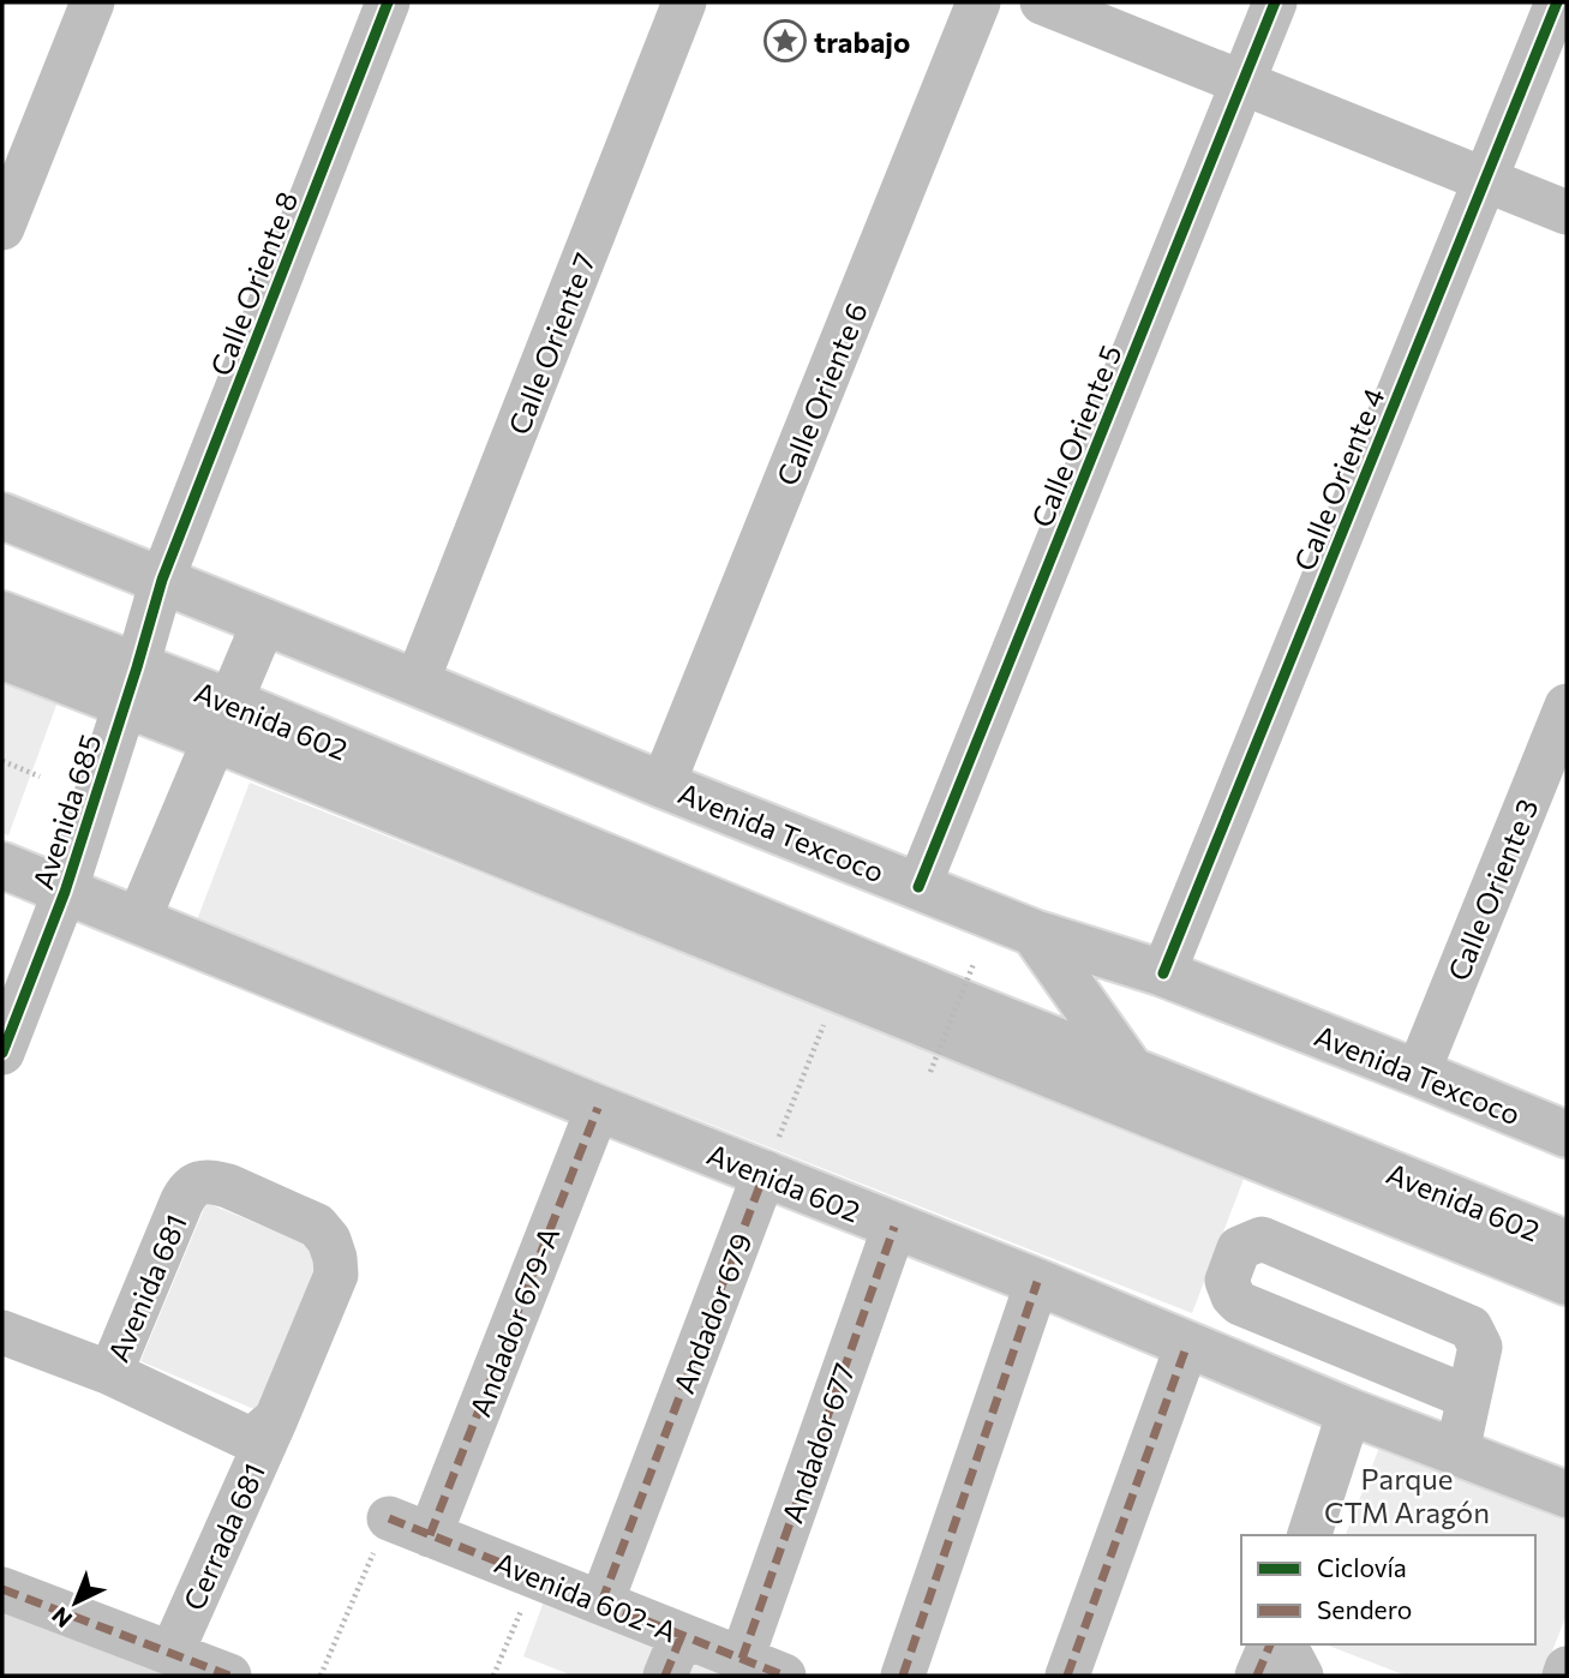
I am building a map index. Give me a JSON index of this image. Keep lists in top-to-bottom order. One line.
{"streets":{"main road":["Avenida 602","Avenida Texcoco"],"street":["Calle Oriente 8","Calle Oriente 7","Calle Oriente 6","Calle Oriente 5","Calle Oriente 4","Avenida 685","Calle Oriente 3","Avenida 681","Andador 679","Andador 679-A","Andador 677","Cerrada 681","Avenida 602-A"]},"crossings":[["Calle Oriente 8","Avenida 685"],["Calle Oriente 8","Avenida Texcoco"],["Calle Oriente 7","Avenida Texcoco"],["Calle Oriente 6","Avenida Texcoco"],["Calle Oriente 5","Avenida Texcoco"],["Calle Oriente 4","Avenida Texcoco"],["Avenida 602","Avenida 685"],["Avenida 602","Andador 679"],["Avenida 602","Andador 679-A"],["Avenida 602","Andador 677"],["Avenida 685","Avenida Texcoco"],["Avenida Texcoco","Calle Oriente 3"],["Avenida 681","Cerrada 681"],["Andador 679","Avenida 602-A"],["Andador 679-A","Avenida 602-A"],["Andador 677","Avenida 602-A"]],"parks":["Parque CTM Aragón"],"places":{"place":["trabajo"]},"legend":["Ciclovía","Sendero"],"north":"bottom left"}
